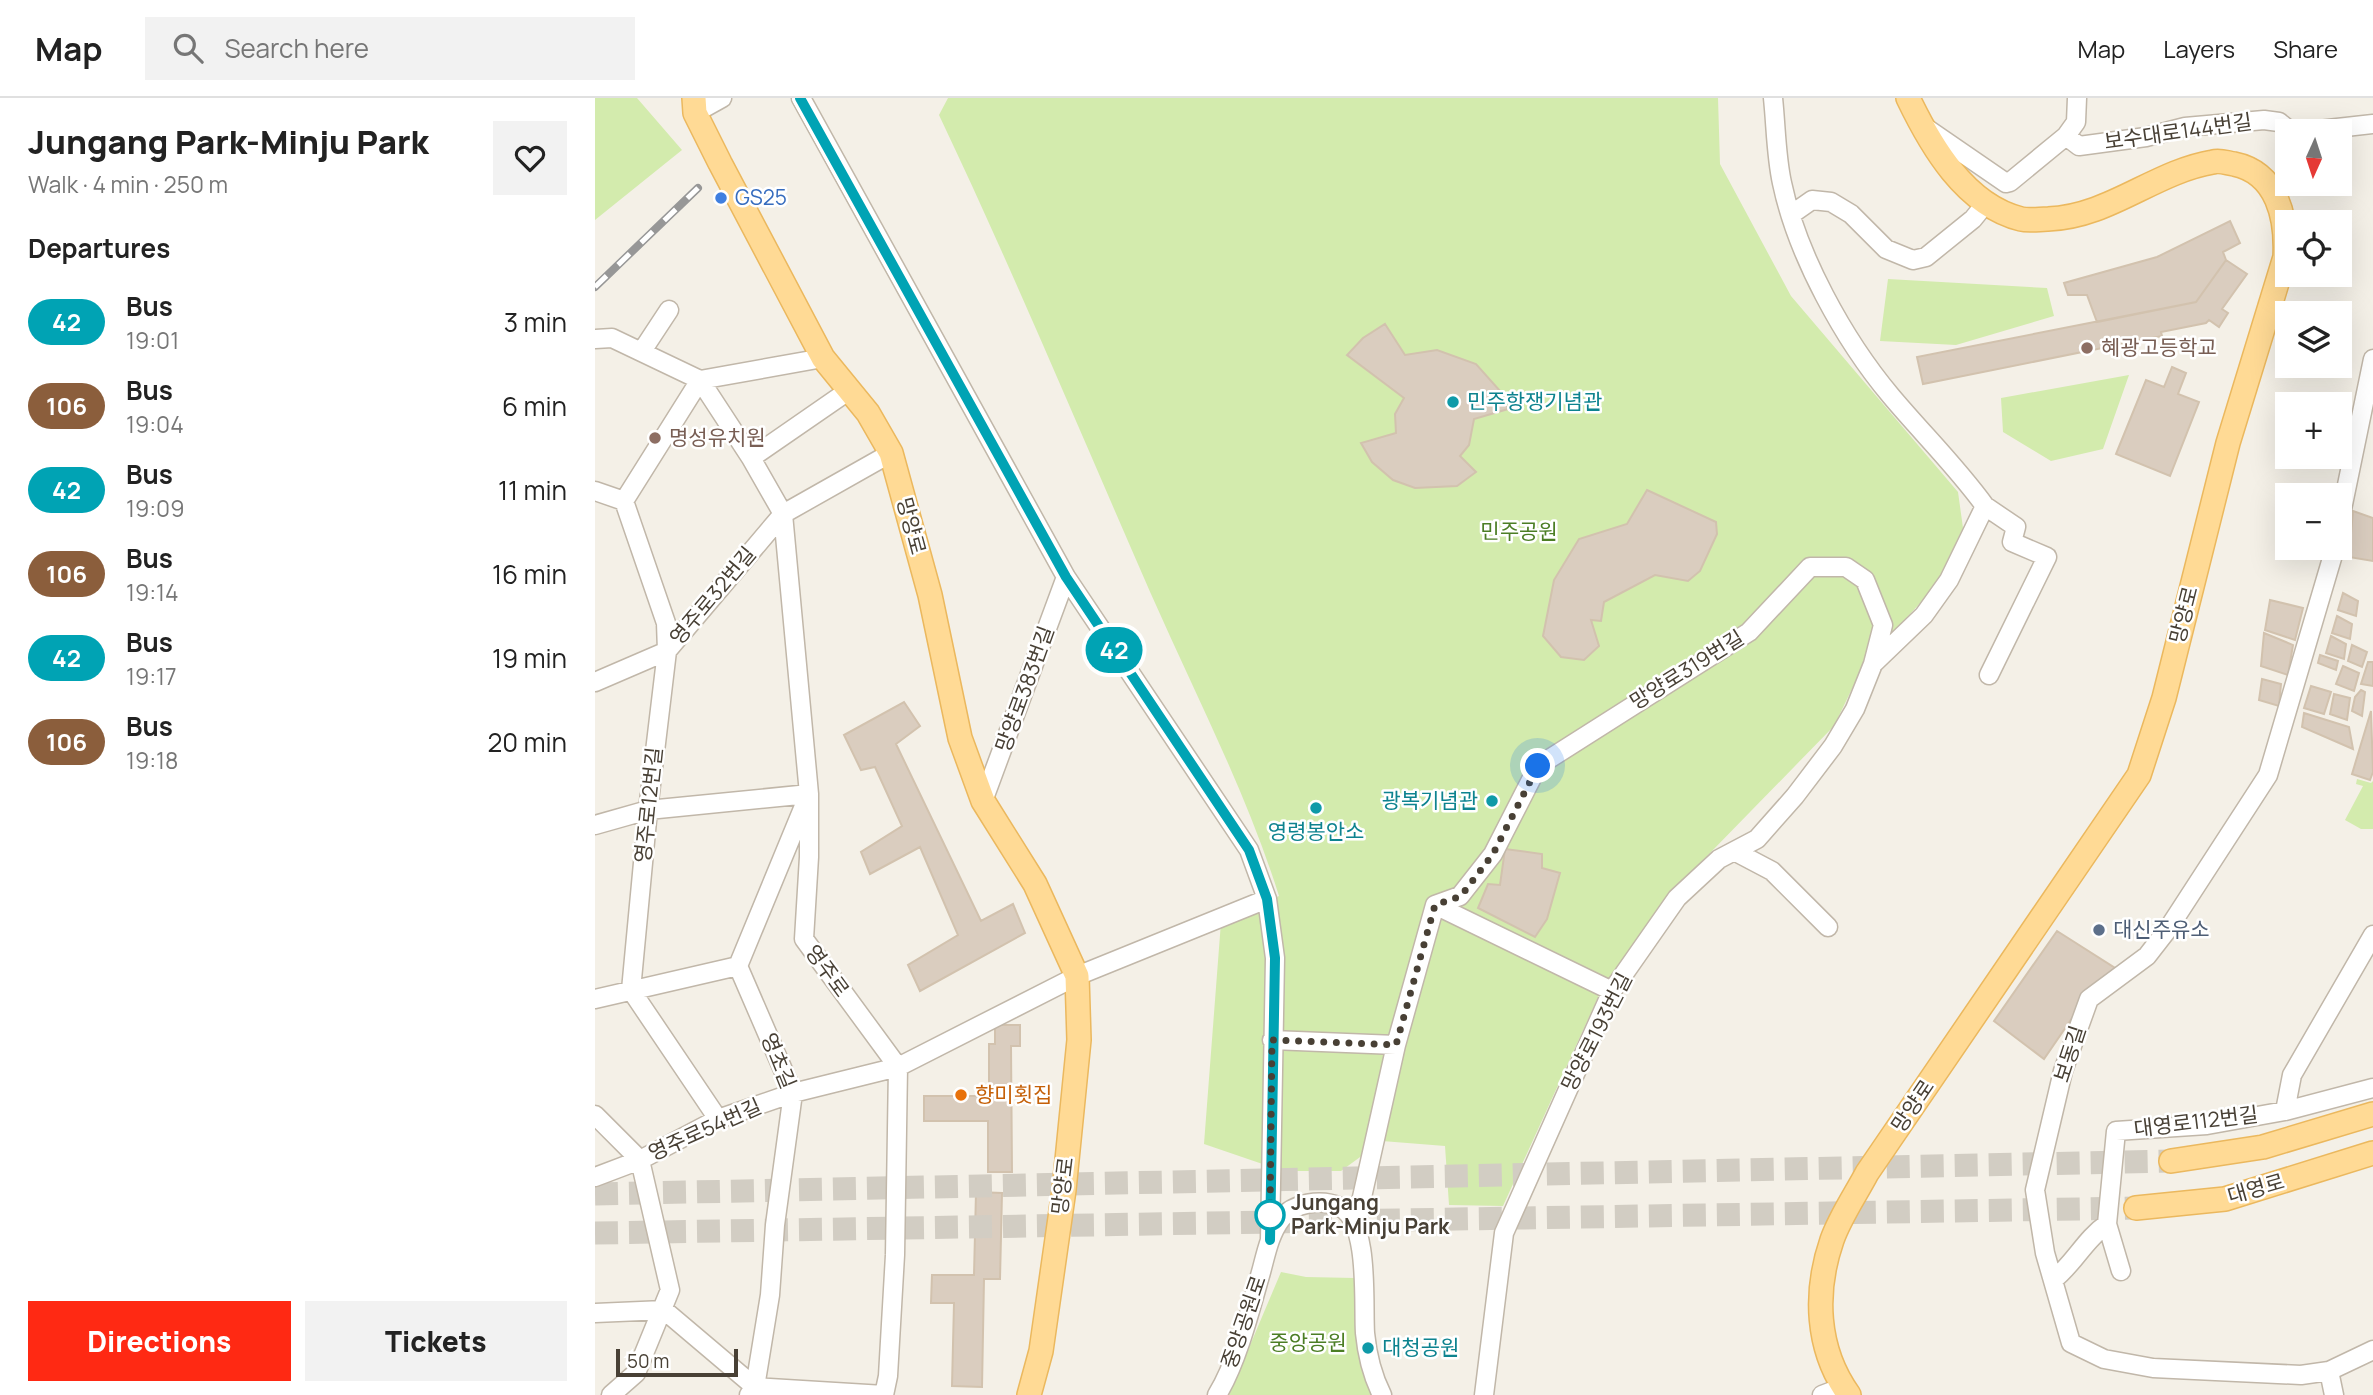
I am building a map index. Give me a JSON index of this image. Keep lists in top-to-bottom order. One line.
{"streets":{"main road":["망양로","대영로"],"street":["보수대로144번길","영주로32번길","망양로319번길","망양로383번길","영주로12번길","영주로","망양로193번길","보동길","영초길","대영로112번길","영주로54번길","중앙공원로"]},"crossings":[["망양로","망양로383번길"],["망양로","영주로54번길"],["영주로32번길","영주로12번길"],["영주로32번길","영주로"],["망양로319번길","망양로193번길"],["영주로","영주로54번길"],["영초길","영주로54번길"]],"parks":["민주공원","중앙공원"],"places":["GS25","혜광고등학교","민주항쟁기념관","명성유치원","광복기념관","영령봉안소","대신주유소","향미횟집","Jungang Park-Minju Park","대청공원"],"lines":["bus line 42"],"scale_bar":"50 m","north":"bottom","page":{"header":"Map","search":"Search here","nav":["Map","Layers","Share"],"heading":[["Jungang Park-Minju Park","Walk · 4 min · 250 m"],"Departures"],"on_map":"42","map_buttons":["+","−"],"list":[{"mark":"42","name":"Bus","note":"19:01","value":"3 min"},{"mark":"106","name":"Bus","note":"19:04","value":"6 min"},{"mark":"42","name":"Bus","note":"19:09","value":"11 min"},{"mark":"106","name":"Bus","note":"19:14","value":"16 min"},{"mark":"42","name":"Bus","note":"19:17","value":"19 min"},{"mark":"106","name":"Bus","note":"19:18","value":"20 min"}],"buttons":["Directions","Tickets"],"scale":"50 m"}}
